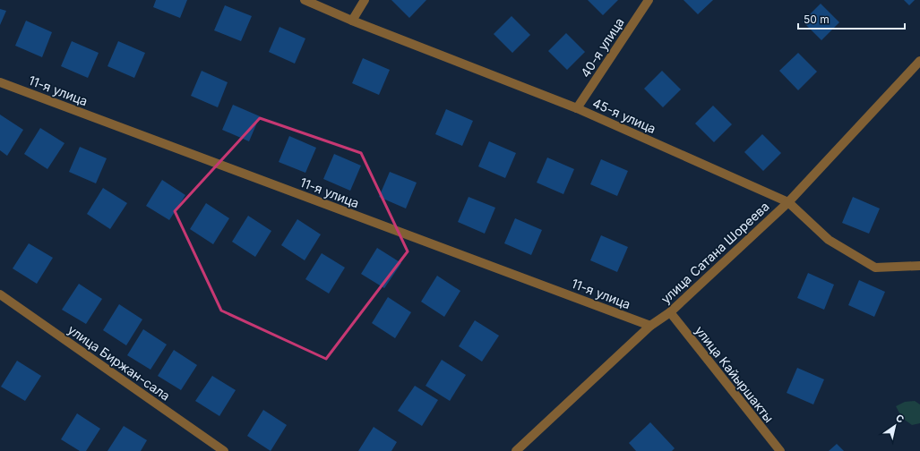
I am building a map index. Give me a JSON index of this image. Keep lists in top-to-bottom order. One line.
{"streets":{"street":["40-я улица","11-я улица","45-я улица","улица Сатана Шореева","улица Биржан-сала","улица Кайыршакты"]},"crossings":[["40-я улица","45-я улица"],["11-я улица","улица Сатана Шореева"],["45-я улица","улица Сатана Шореева"],["улица Сатана Шореева","улица Кайыршакты"]],"scale_bar":"50 m","north":"top right"}
